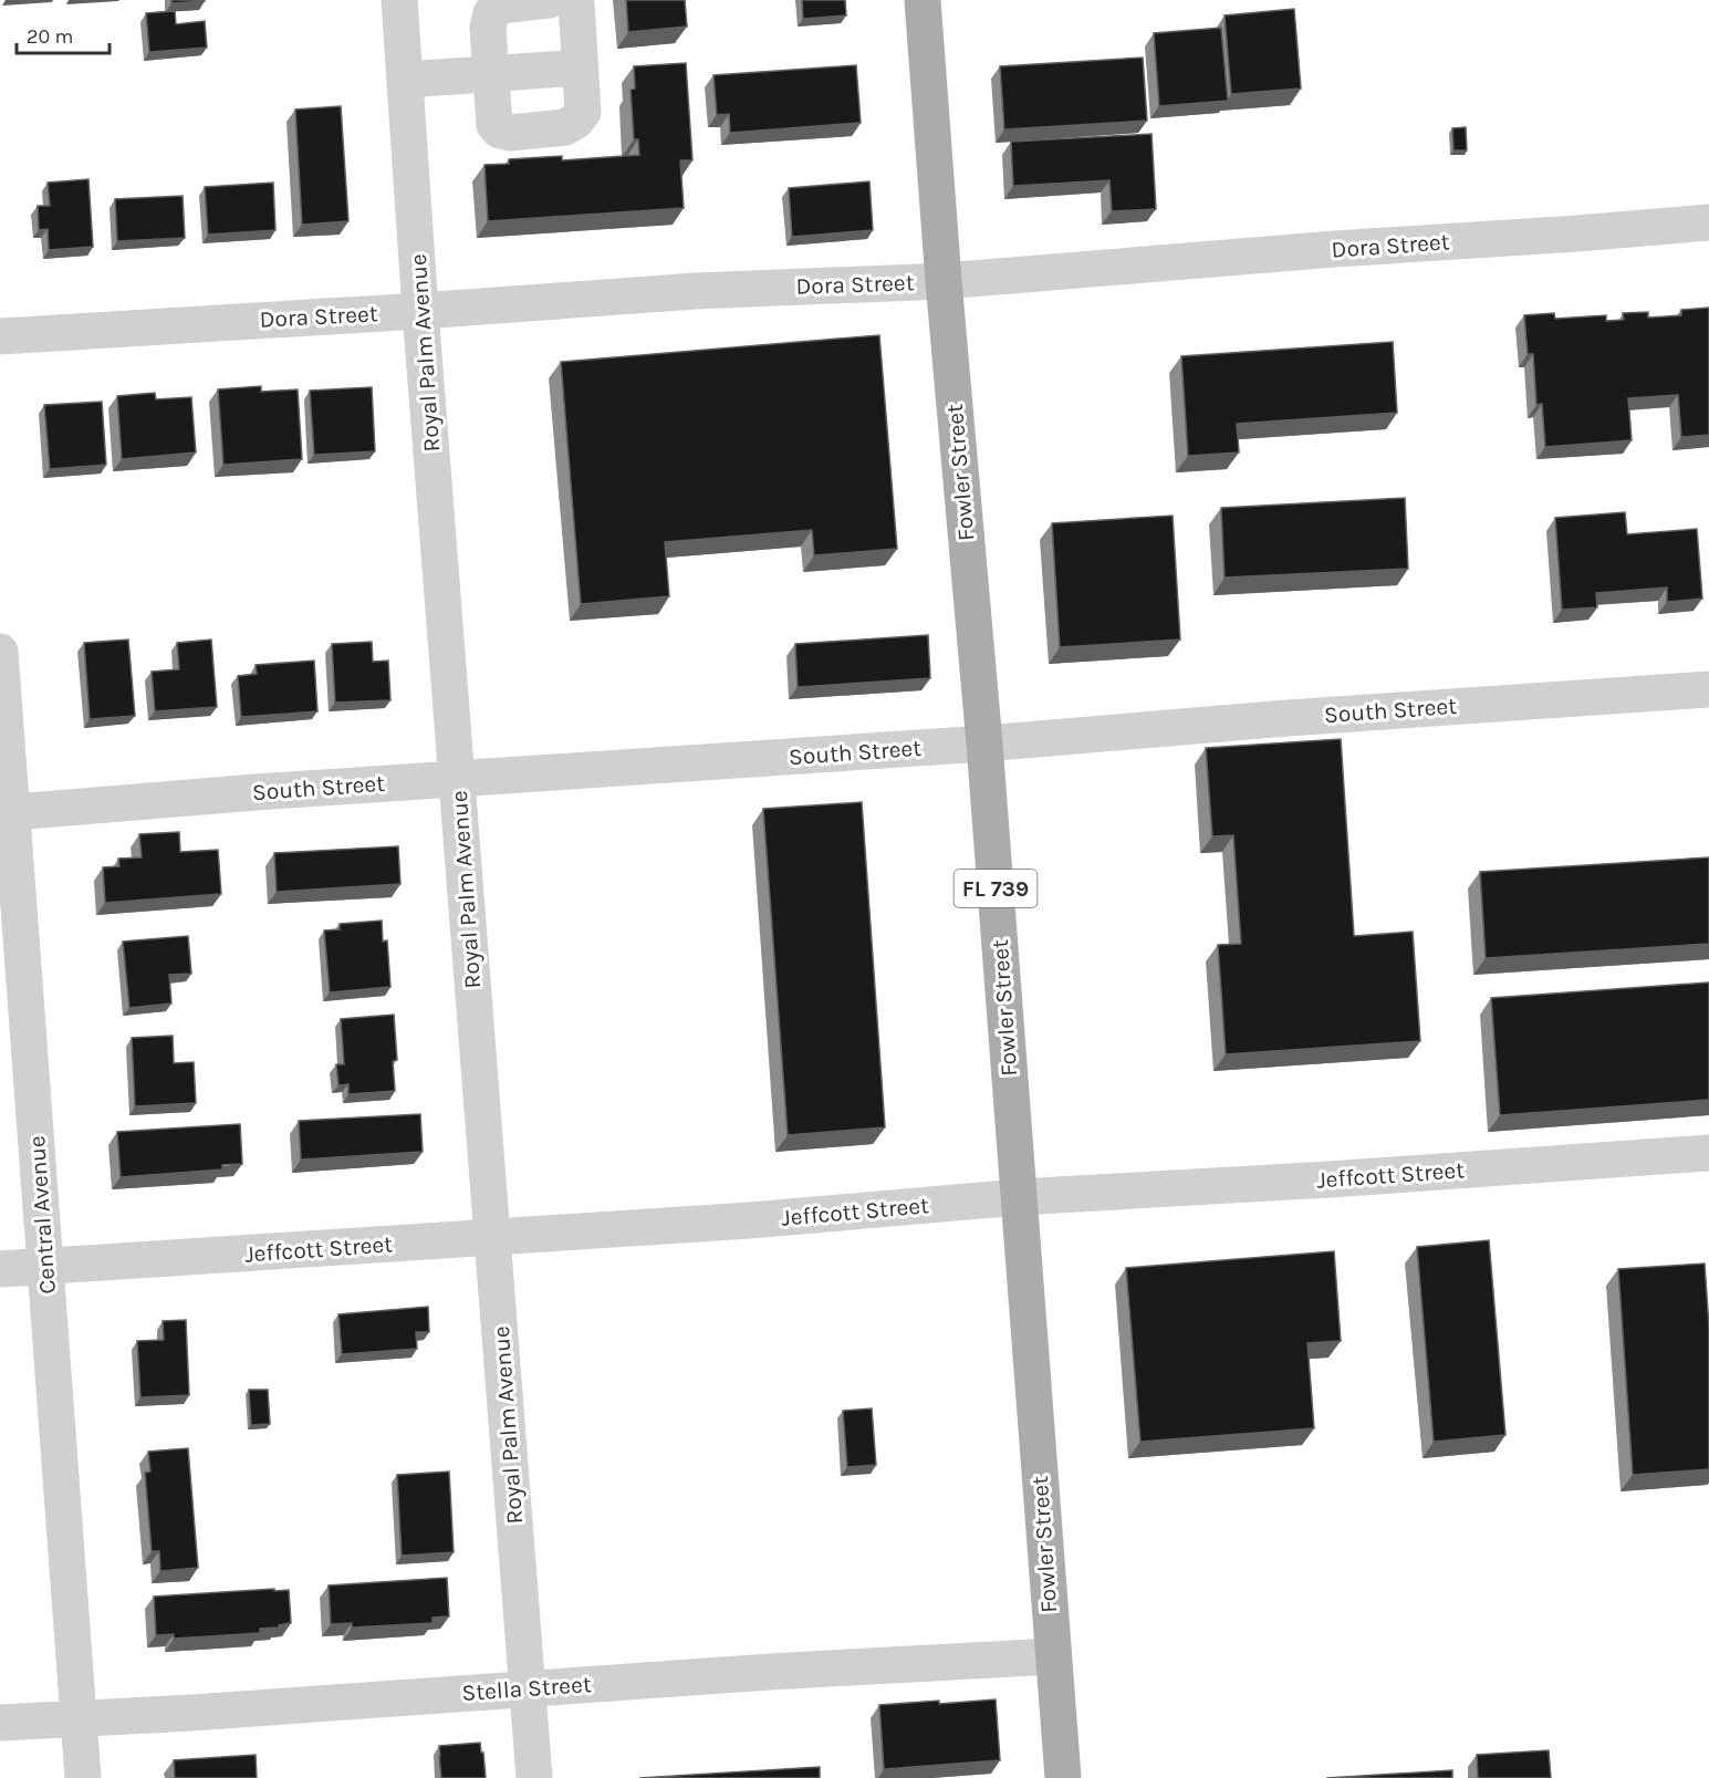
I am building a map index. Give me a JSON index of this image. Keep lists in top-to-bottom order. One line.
{"streets":{"main road":["Fowler Street","FL 739"],"street":["Dora Street","Royal Palm Avenue","South Street","Jeffcott Street","Central Avenue","Stella Street"]},"crossings":[["Dora Street","Royal Palm Avenue"],["Dora Street","Fowler Street"],["Royal Palm Avenue","South Street"],["Royal Palm Avenue","Jeffcott Street"],["Royal Palm Avenue","Stella Street"],["Fowler Street","South Street"],["Fowler Street","Jeffcott Street"],["Fowler Street","Stella Street"],["South Street","Central Avenue"],["Jeffcott Street","Central Avenue"],["Central Avenue","Stella Street"]],"scale_bar":"20 m"}
